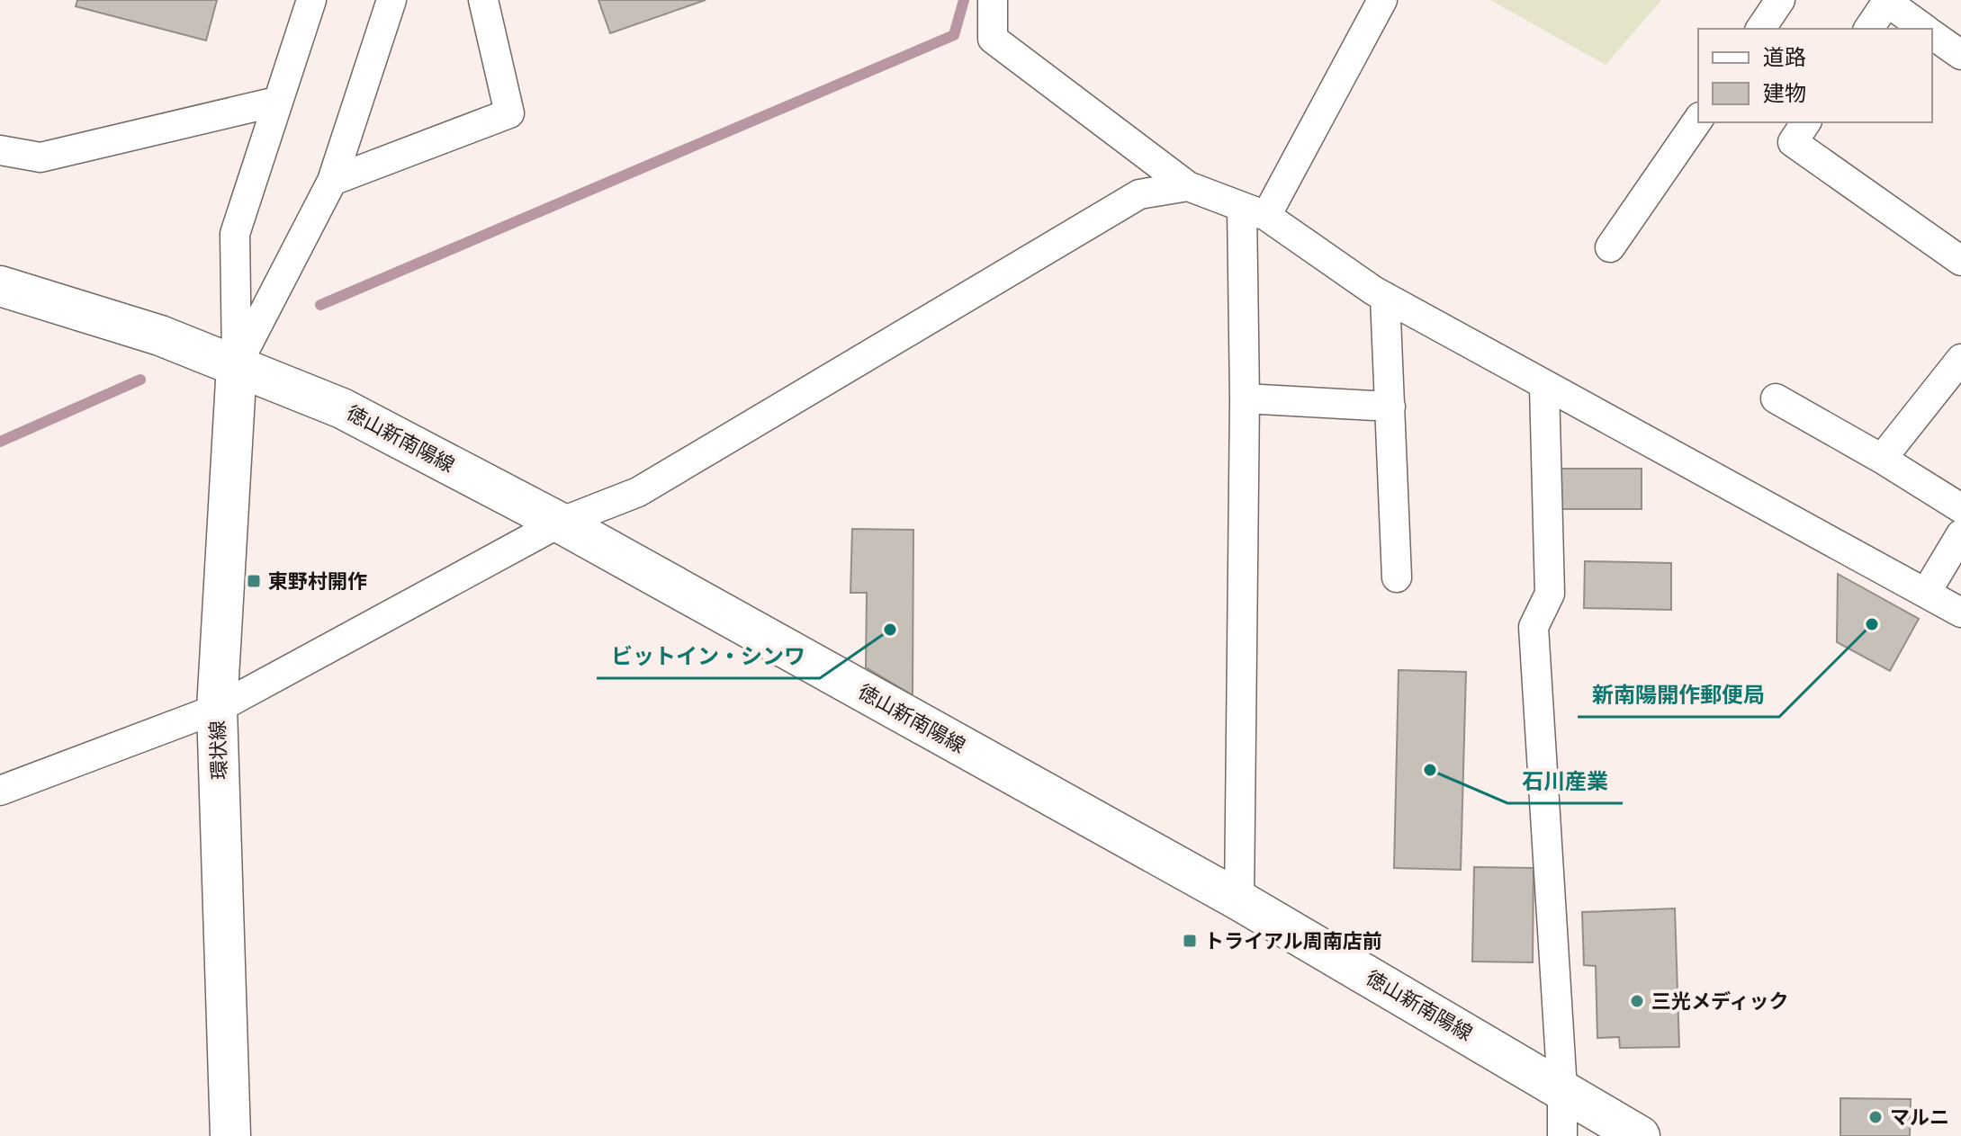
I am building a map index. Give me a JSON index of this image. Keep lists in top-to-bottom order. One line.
{"streets":{"main road":["徳山新南陽線","環状線"]},"crossings":[["徳山新南陽線","環状線"]],"places":{"transit":["東野村開作","トライアル周南店前"],"other":["新南陽開作郵便局","ビットイン・シンワ","石川産業","三光メディック","マルニ"]},"legend":["道路","建物"]}
